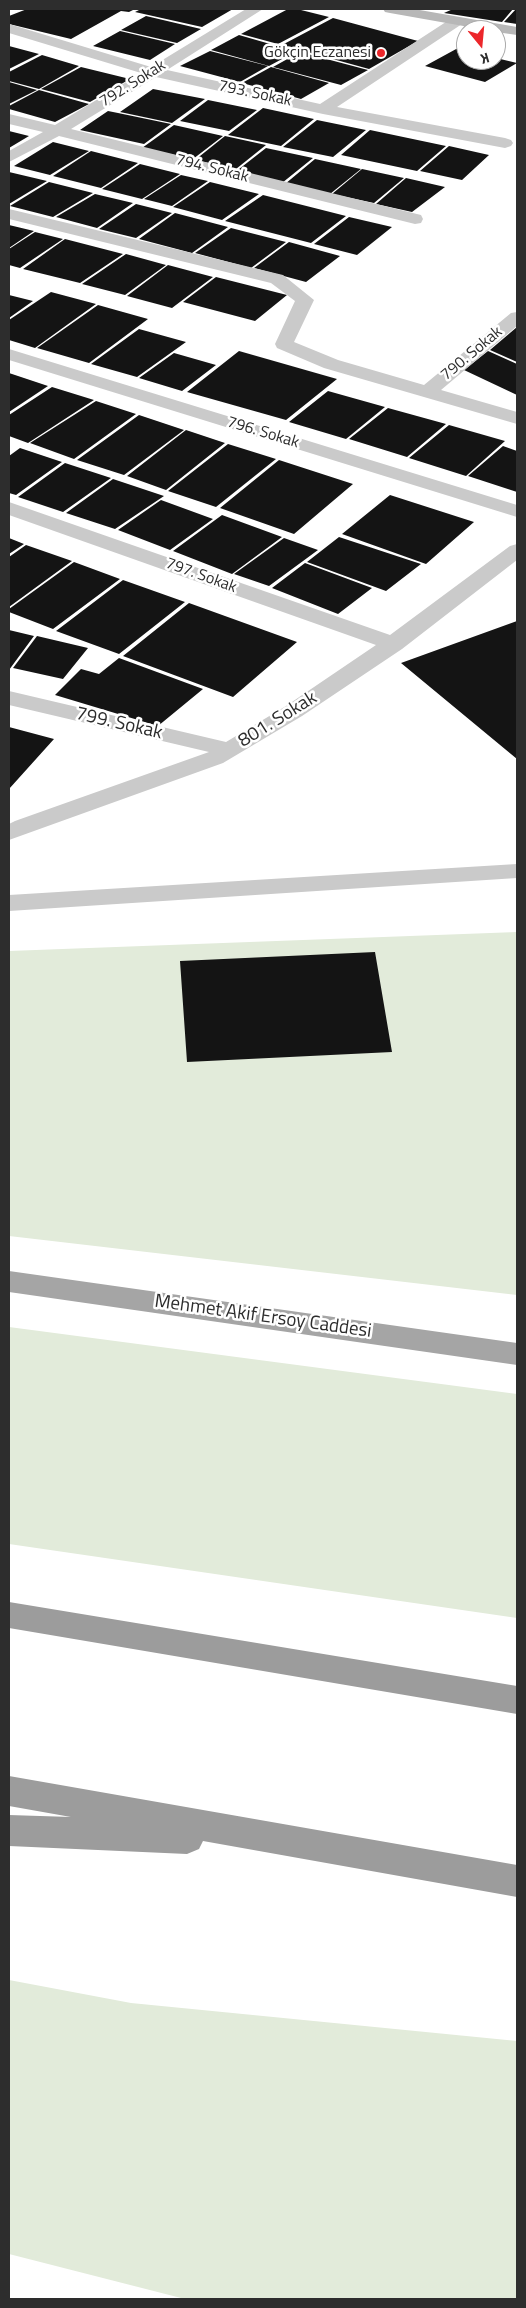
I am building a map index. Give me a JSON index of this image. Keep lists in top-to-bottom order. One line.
{"streets":{"main road":["Mehmet Akif Ersoy Caddesi"],"street":["792. Sokak","793. Sokak","794. Sokak","790. Sokak","796. Sokak","797. Sokak","801. Sokak","799. Sokak"]},"crossings":[["792. Sokak","793. Sokak"],["792. Sokak","794. Sokak"],["797. Sokak","801. Sokak"],["801. Sokak","799. Sokak"]],"places":["Gökçin Eczanesi"],"north":"bottom"}
